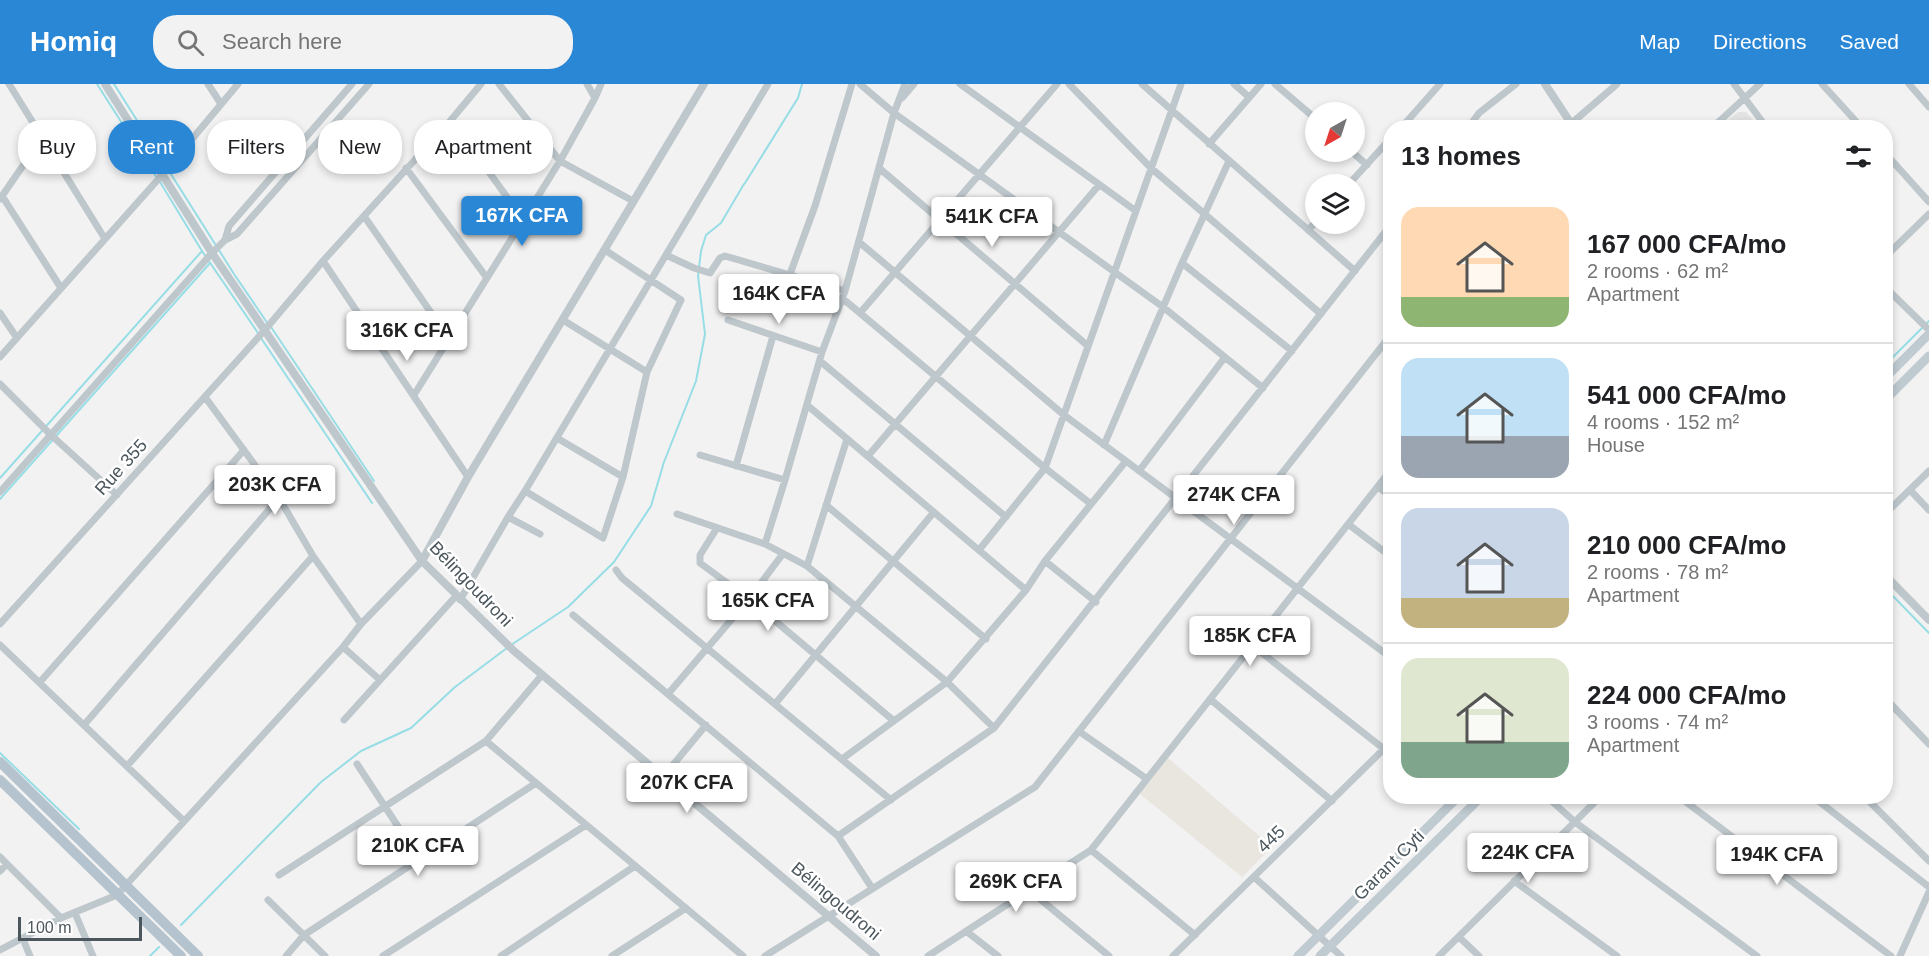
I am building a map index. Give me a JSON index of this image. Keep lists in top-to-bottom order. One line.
{"streets":{"main road":["Garant Cyti"],"street":["Rue 355","Bélingoudroni","445"]},"crossings":[["Rue 355","Bélingoudroni"]],"scale_bar":"100 m","north":"bottom left","page":{"header":"Homiq","search":"Search here","nav":["Map","Directions","Saved"],"chip":["Buy","Rent","Filters","New","Apartment"],"heading":"13 homes","list":[{"name":"167 000 CFA/mo","note":"2 rooms · 62 m² · Apartment"},{"name":"541 000 CFA/mo","note":"4 rooms · 152 m² · House"},{"name":"210 000 CFA/mo","note":"2 rooms · 78 m² · Apartment"},{"name":"224 000 CFA/mo","note":"3 rooms · 74 m² · Apartment"}],"price":["167K CFA","541K CFA","164K CFA","316K CFA","203K CFA","274K CFA","165K CFA","185K CFA","207K CFA","210K CFA","224K CFA","194K CFA","269K CFA"],"scale":"100 m"}}
